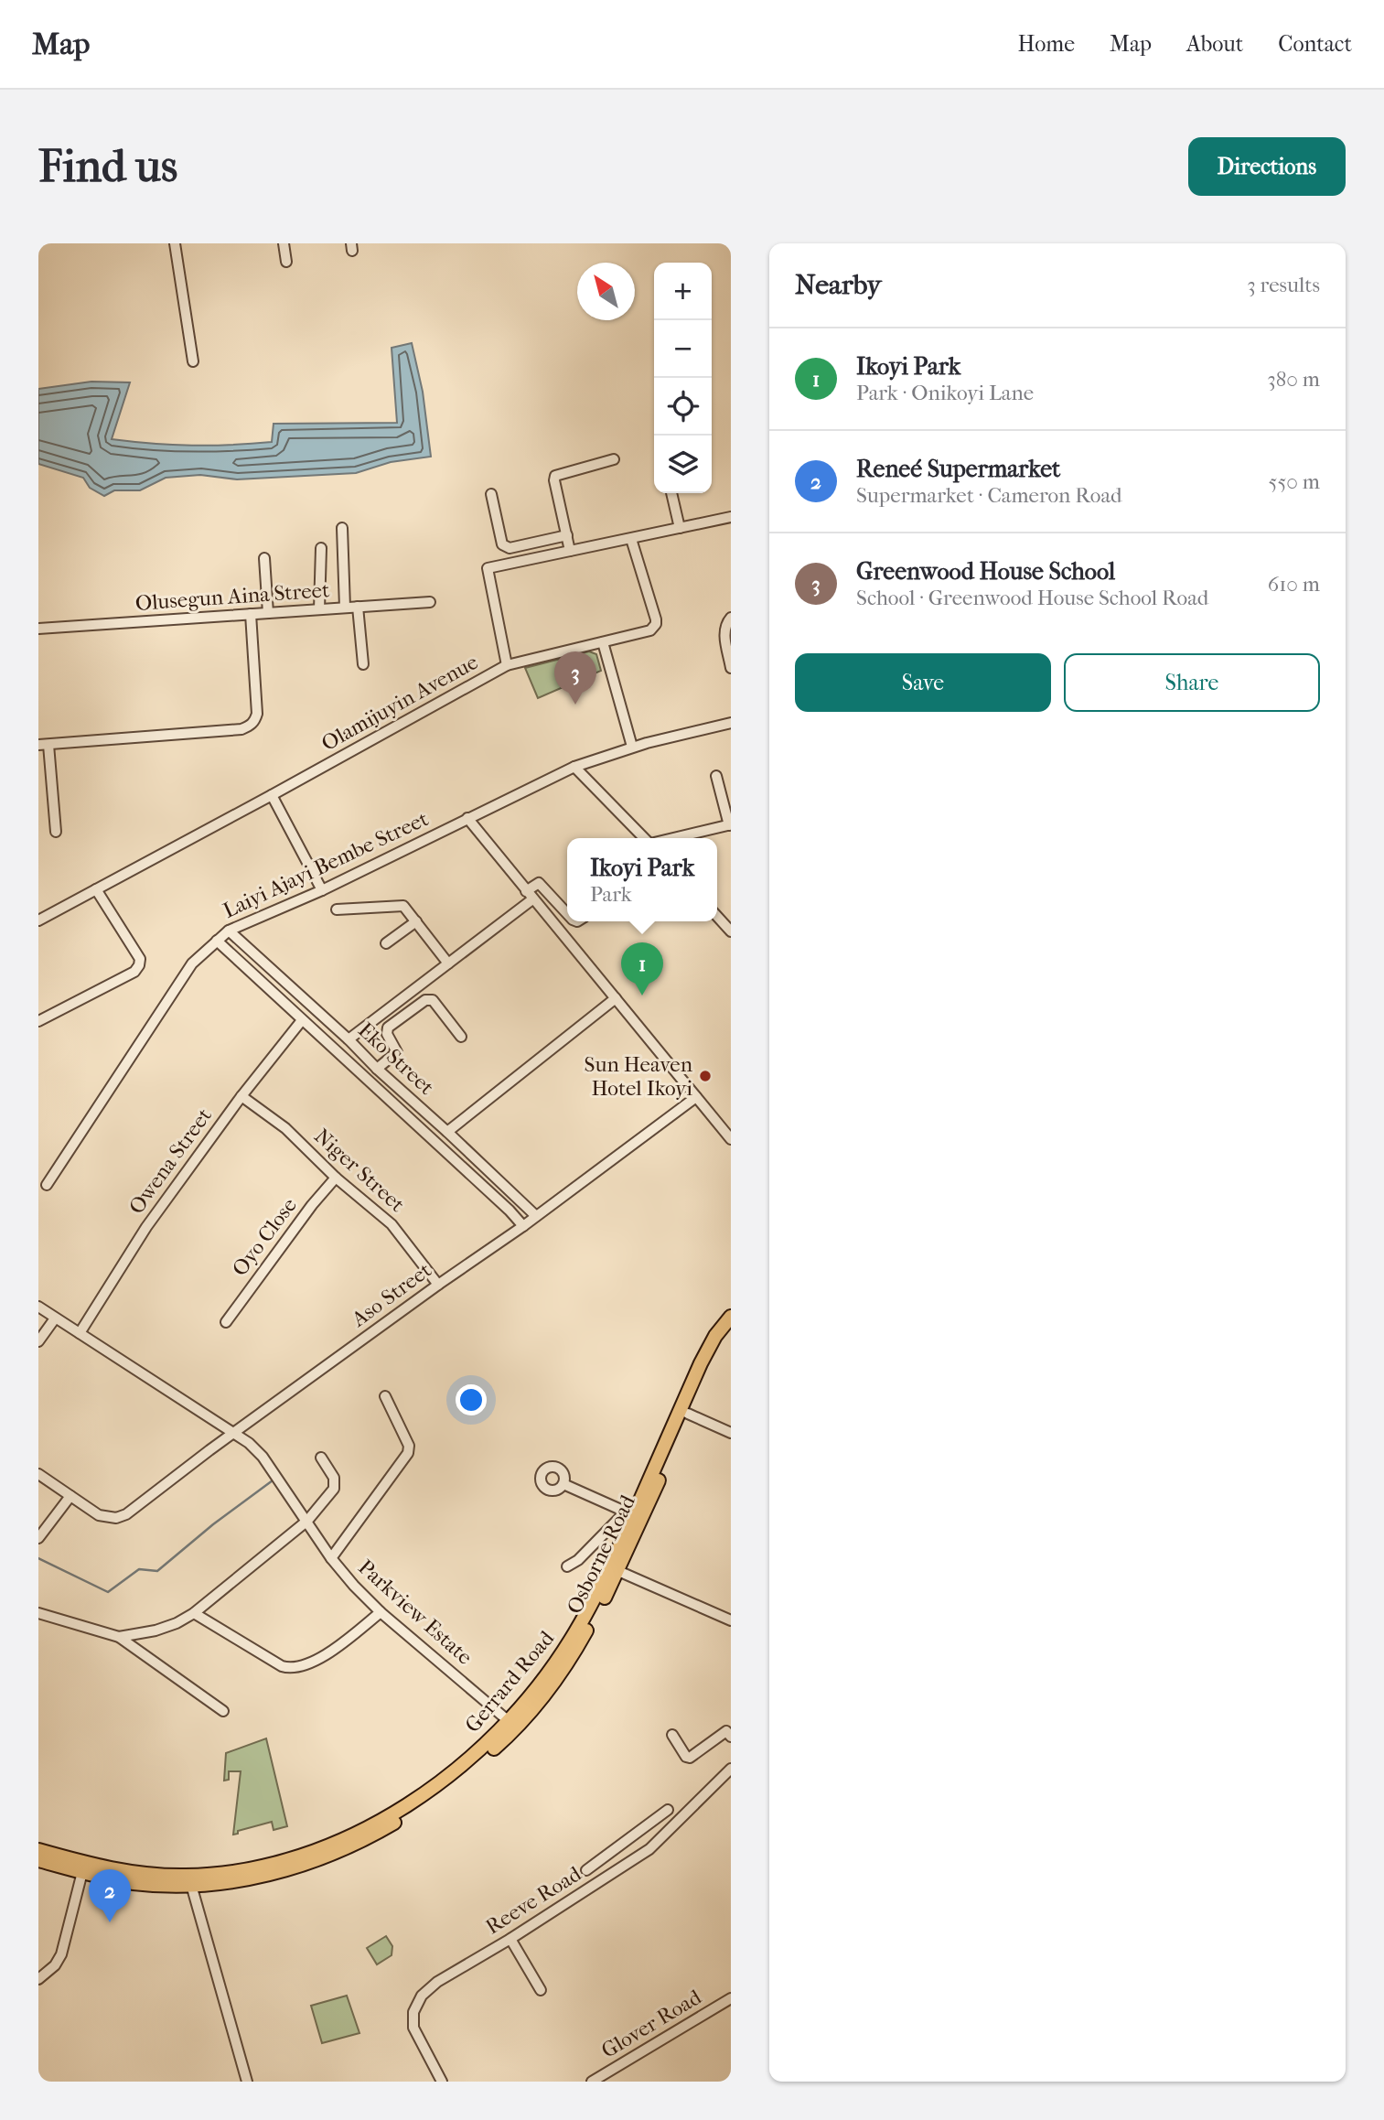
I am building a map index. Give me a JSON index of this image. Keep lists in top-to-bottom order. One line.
{"streets":{"main road":["Osborne Road","Gerrard Road"],"street":["Olusegun Aina Street","Olamijuyin Avenue","Laiyi Ajayi Bembe Street","Eko Street","Owena Street","Niger Street","Oyo Close","Aso Street","Parkview Estate","Reeve Road","Glover Road"]},"crossings":[["Laiyi Ajayi Bembe Street","Eko Street"],["Eko Street","Owena Street"],["Eko Street","Aso Street"],["Owena Street","Niger Street"],["Owena Street","Parkview Estate"],["Niger Street","Oyo Close"],["Niger Street","Aso Street"],["Aso Street","Parkview Estate"],["Parkview Estate","Gerrard Road"]],"places":["Sun Heaven Hotel Ikoyi"],"north":"top left","page":{"header":"Map","nav":["Home","Map","About","Contact"],"buttons":["Directions",["Save","Share"]],"title":"Find us","heading":["Nearby","3 results"],"map_buttons":["+","−"],"list":[{"mark":"1","name":"Ikoyi Park","note":"Park · Onikoyi Lane","value":"380 m"},{"mark":"2","name":"Reneé Supermarket","note":"Supermarket · Cameron Road","value":"550 m"},{"mark":"3","name":"Greenwood House School","note":"School · Greenwood House School Road","value":"610 m"}],"pins":["3","1","2"],"popup":["Ikoyi Park","Park"]}}
